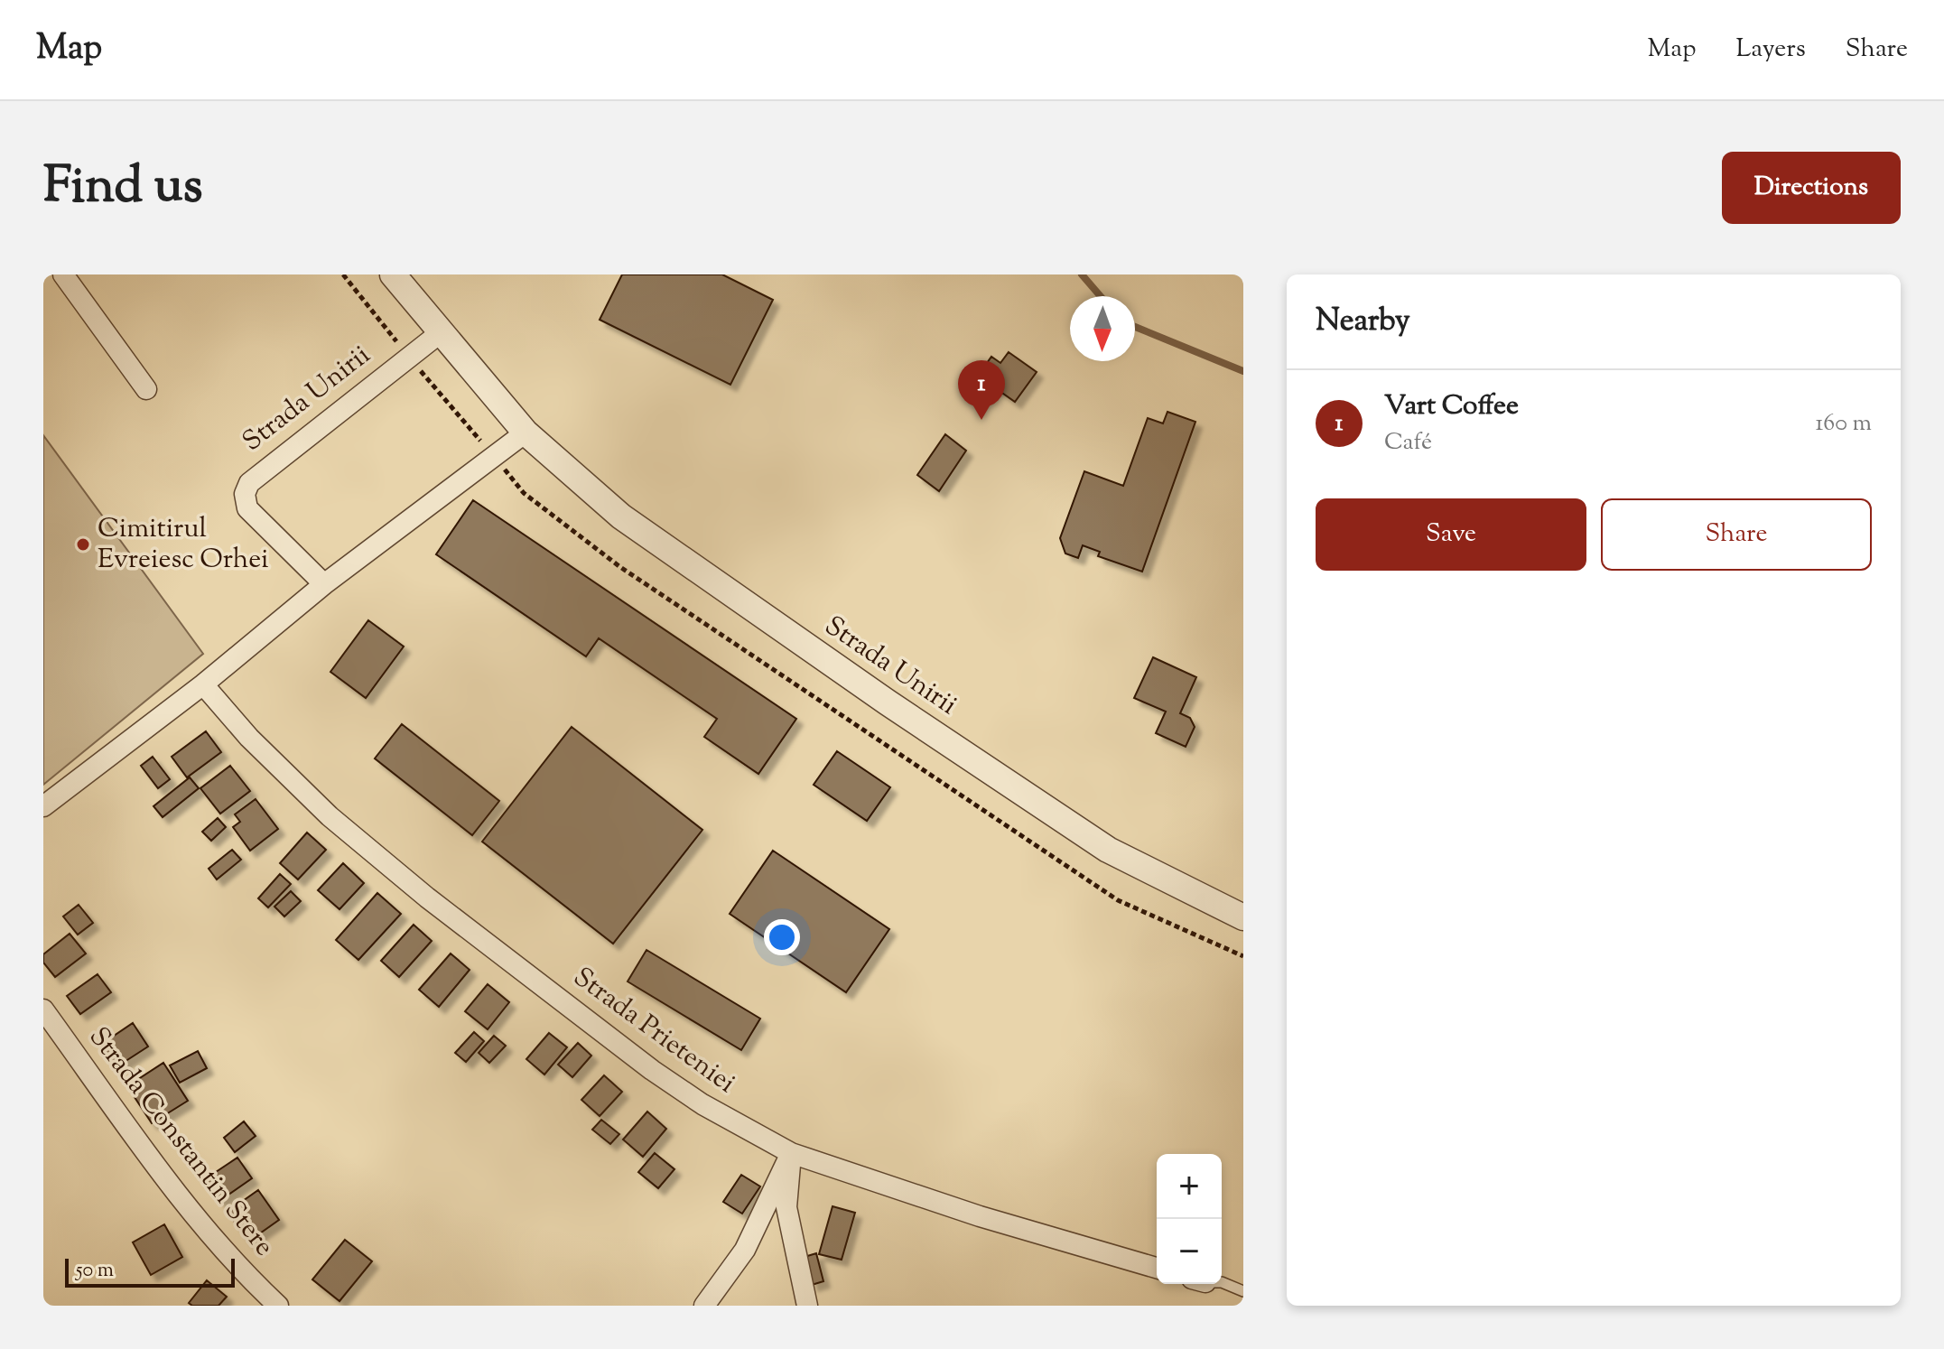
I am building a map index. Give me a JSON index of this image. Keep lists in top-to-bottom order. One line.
{"streets":{"street":["Strada Unirii","Strada Prieteniei","Strada Constantin Stere"]},"places":["Cimitirul Evreiesc Orhei"],"scale_bar":"50 m","north":"bottom","page":{"header":"Map","nav":["Map","Layers","Share"],"title":"Find us","buttons":["Directions",["Save","Share"]],"heading":"Nearby","pins":"1","list":[{"mark":"1","name":"Vart Coffee","note":"Café","value":"160 m"}],"map_buttons":["+","−"],"scale":"50 m"}}
